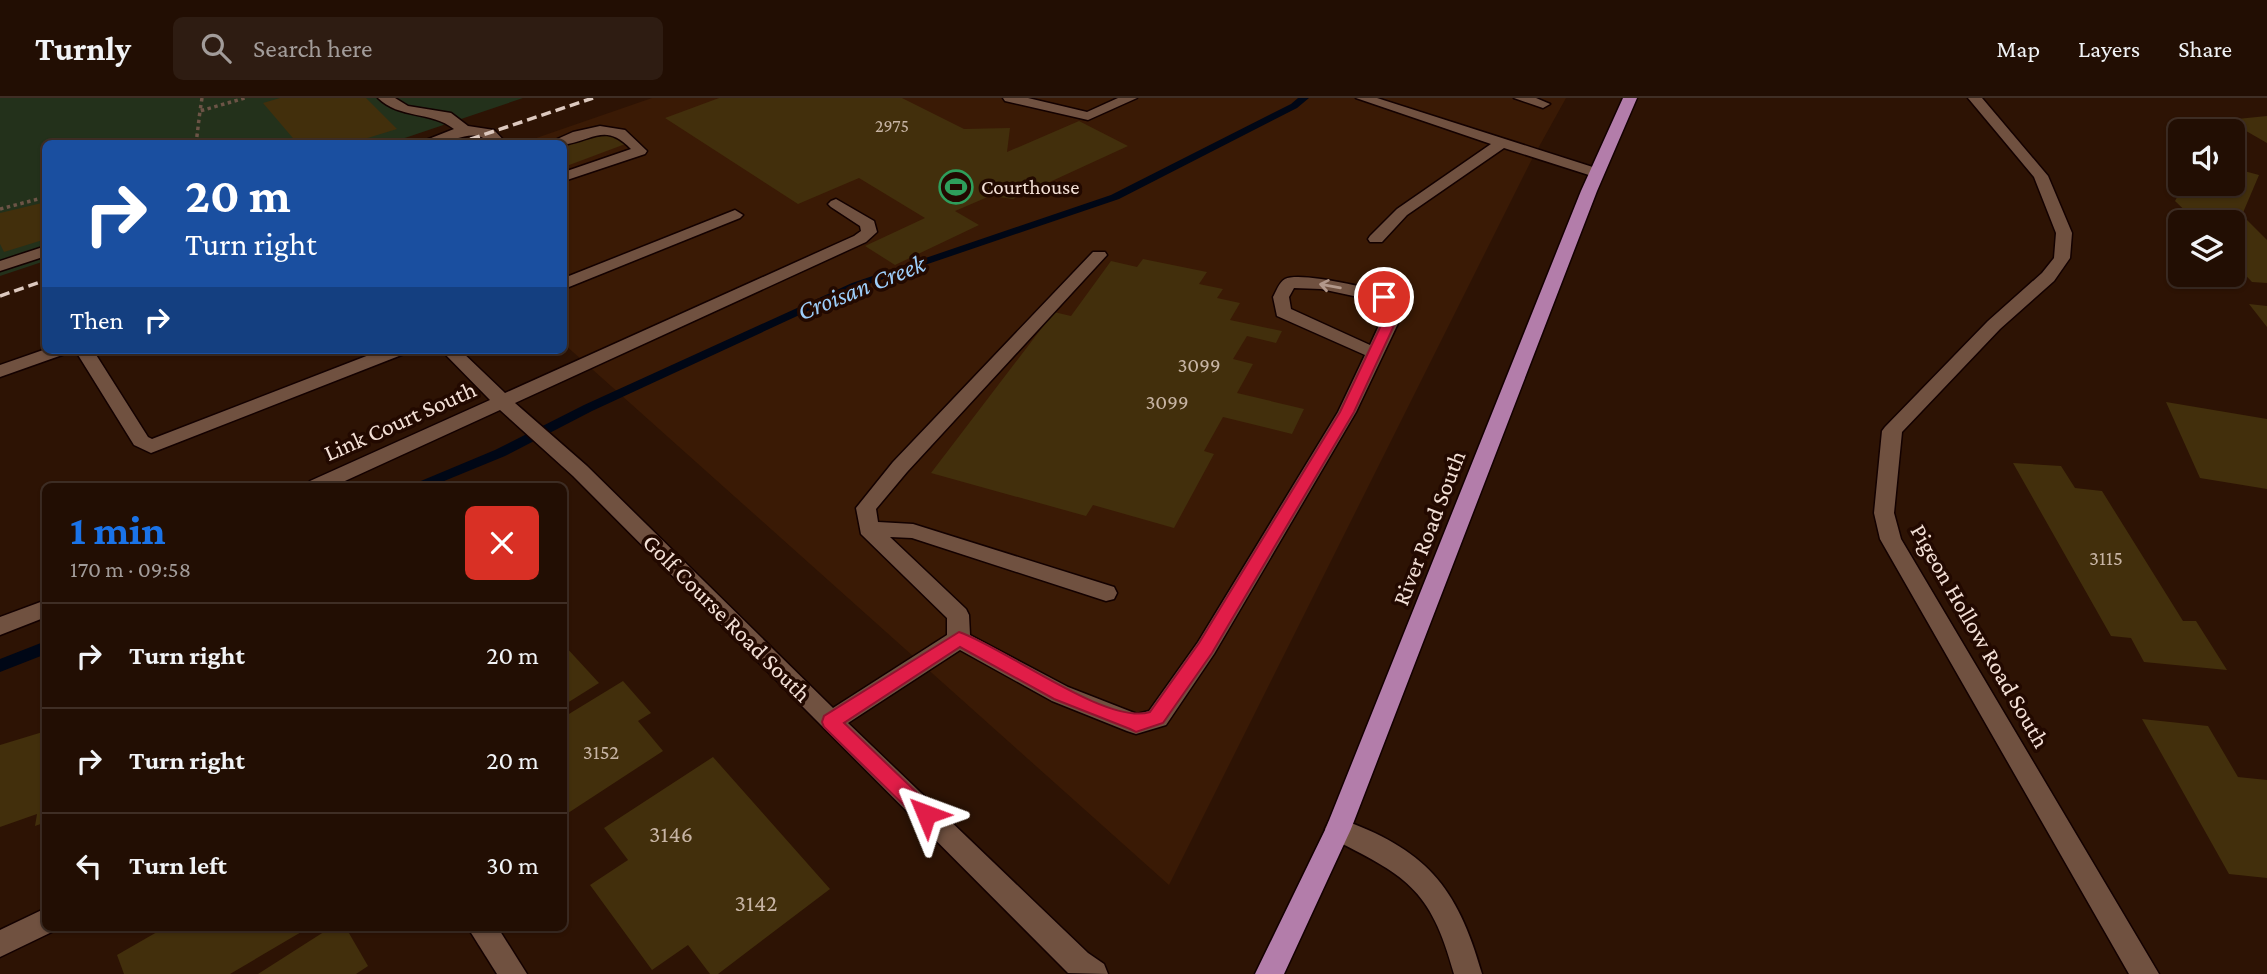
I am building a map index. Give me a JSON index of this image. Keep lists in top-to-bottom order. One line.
{"streets":{"main road":["River Road South"],"street":["Link Court South","Golf Course Road South","Pigeon Hollow Road South"]},"crossings":[["Link Court South","Golf Course Road South"]],"water":["Croisan Creek"],"places":{"sports":["Courthouse"]},"house_numbers":["2975","3099","3099","3115","3152","3146","3142"],"page":{"header":"Turnly","search":"Search here","nav":["Map","Layers","Share"],"turn":["20 m","Turn right"],"then":"Then","heading":["1 min","170 m · 09:58"],"list":[{"name":"Turn right","value":"20 m"},{"name":"Turn right","value":"20 m"},{"name":"Turn left","value":"30 m"}]}}
